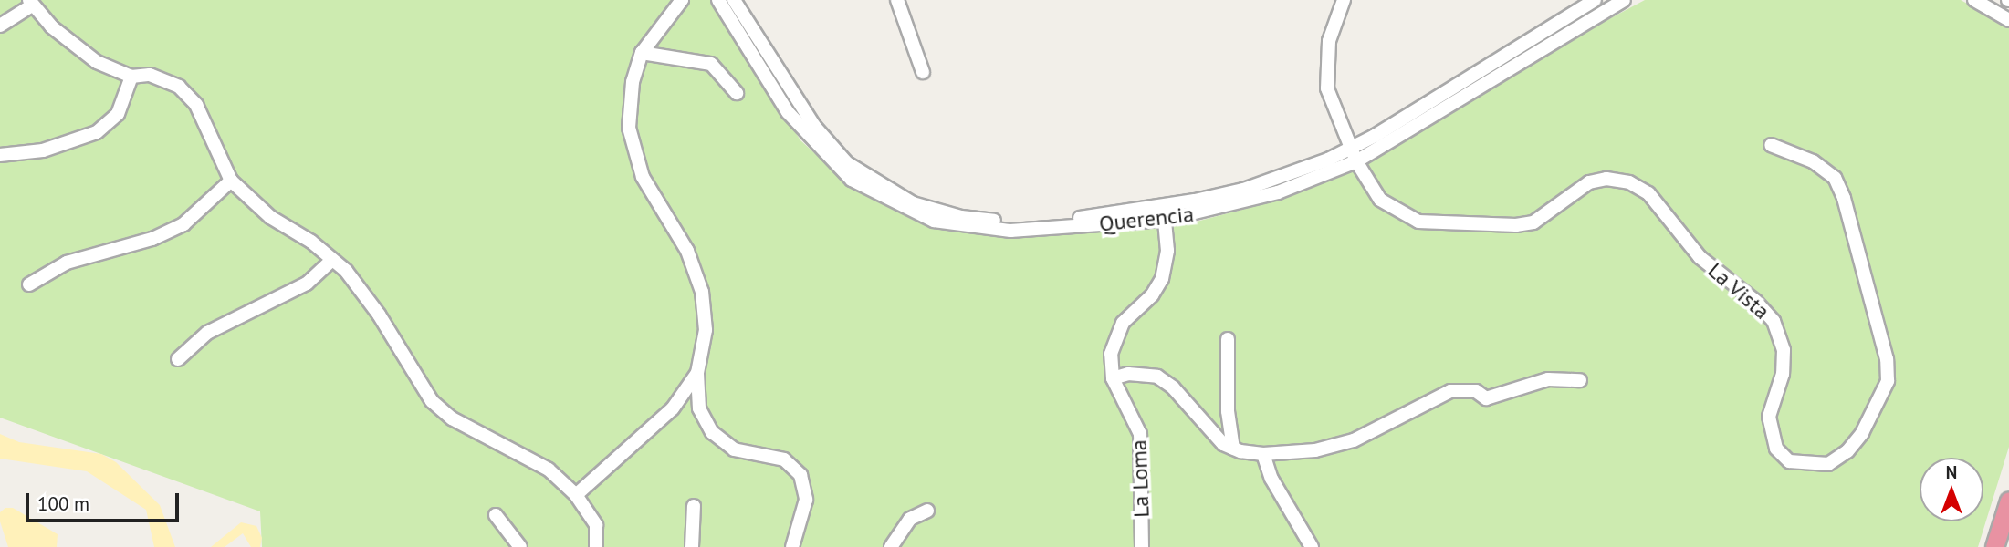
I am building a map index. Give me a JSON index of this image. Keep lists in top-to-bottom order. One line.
{"streets":{"street":["Querencia","La Vista","La Loma"]},"crossings":[["Querencia","La Vista"],["Querencia","La Loma"]],"scale_bar":"100 m","north":"top"}
